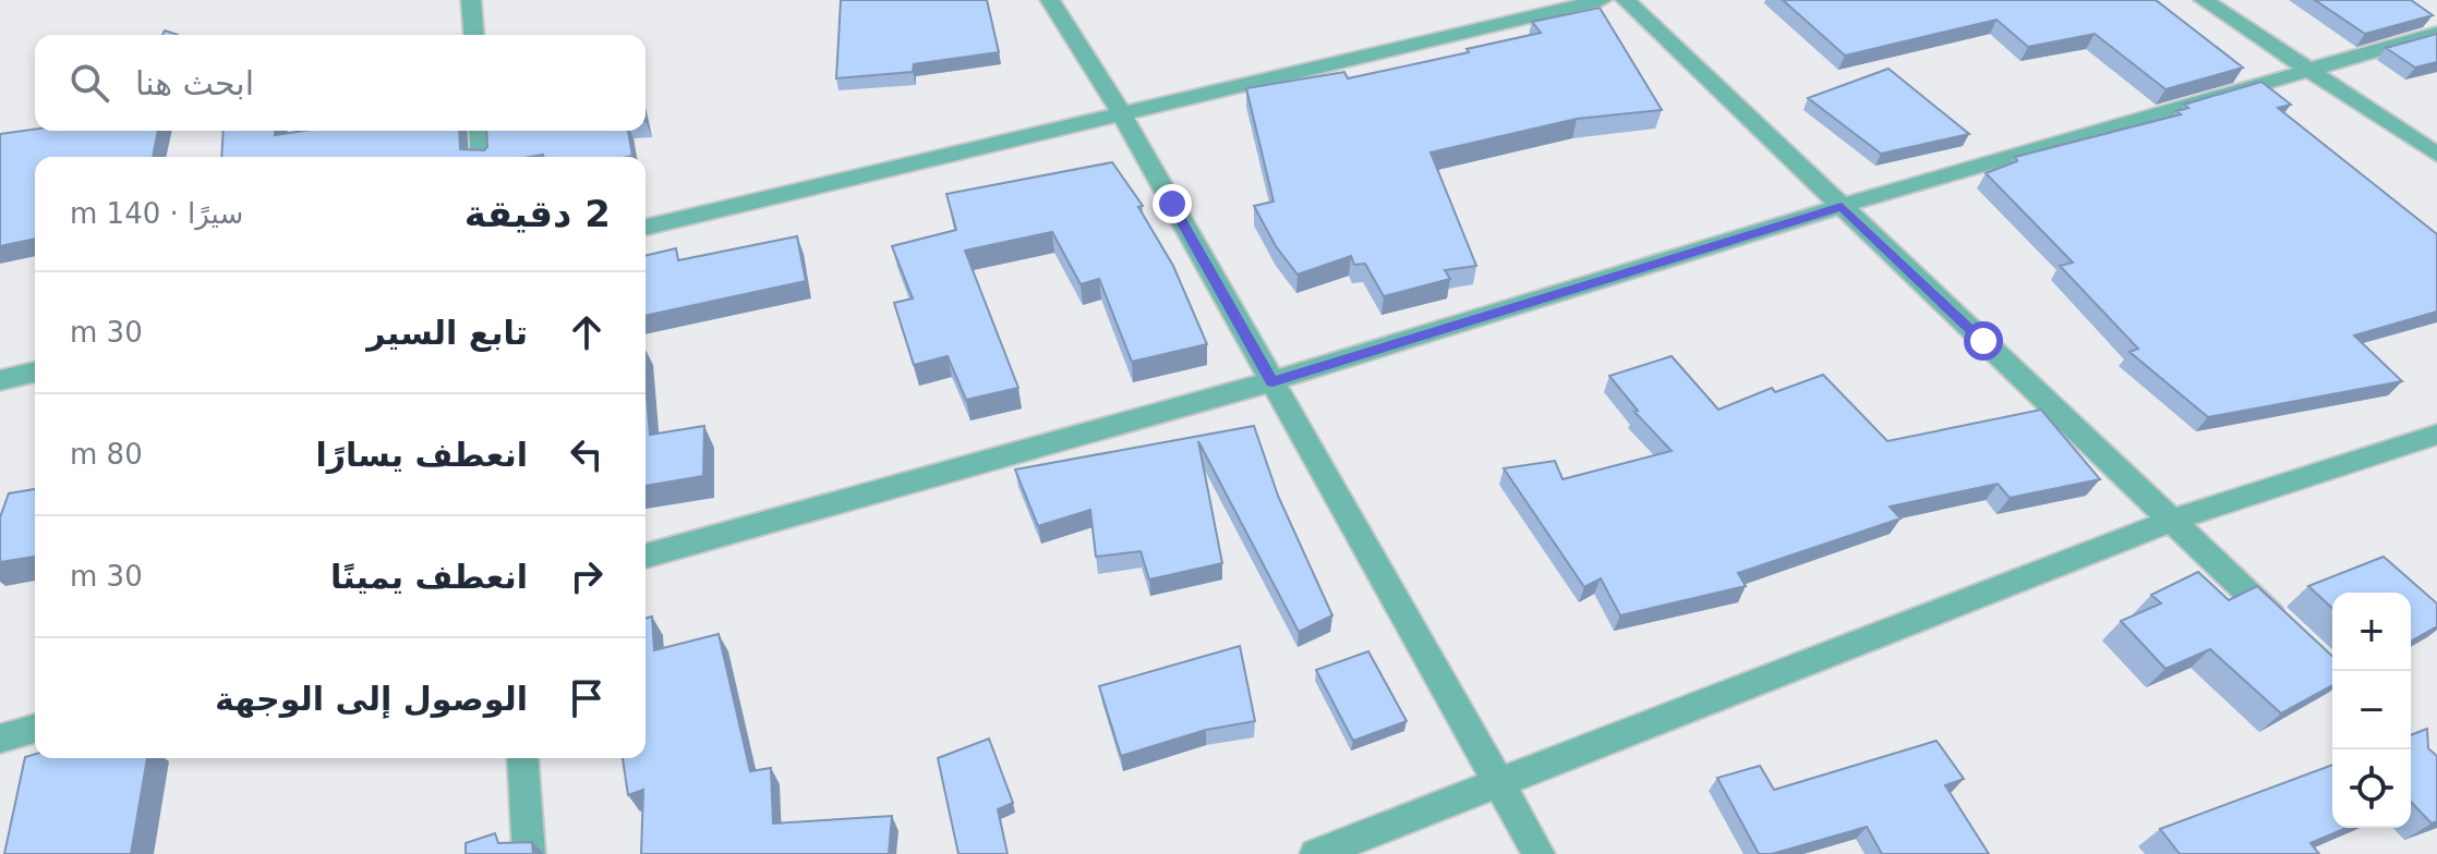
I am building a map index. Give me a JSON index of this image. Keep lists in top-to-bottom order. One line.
{"page":{"search":"ابحث هنا","heading":["2 دقيقة","سيرًا · 140 m"],"list":[["تابع السير","30 m"],["انعطف يسارًا","80 m"],["انعطف يمينًا","30 m"],"الوصول إلى الوجهة"],"map_buttons":["+","−"]}}
